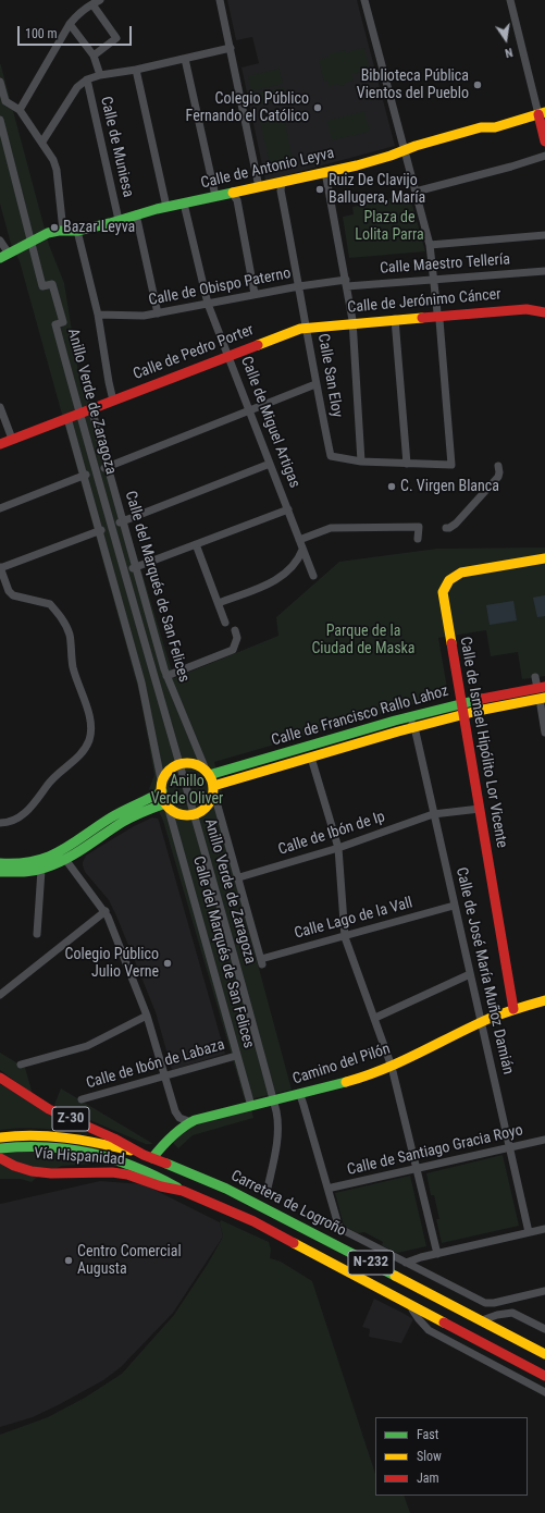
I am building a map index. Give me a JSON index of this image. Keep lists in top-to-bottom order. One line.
{"streets":{"main road":["Calle de Antonio Leyva","Calle de Jerónimo Cáncer","Calle de Pedro Porter","Calle de Francisco Rallo Lahoz","Calle de Ismael Hipólito Lor Vicente","Camino del Pilón","Z-30","Vía Hispanidad","Carretera de Logroño","N-232"],"street":["Calle de Muniesa","Calle Maestro Tellería","Calle de Obispo Paterno","Calle San Eloy","Anillo Verde de Zaragoza","Calle de Miguel Artigas","Calle del Marqués de San Felices","Calle de Ibón de Ip","Calle Lago de la Vall","Calle de José María Muñoz Damián","Calle de Ibón de Labaza","Calle de Santiago Gracia Royo"]},"crossings":[["Calle de Muniesa","Calle de Antonio Leyva"],["Calle de Antonio Leyva","Calle San Eloy"],["Calle de Antonio Leyva","Anillo Verde de Zaragoza"],["Calle de Antonio Leyva","Calle de Miguel Artigas"],["Calle Maestro Tellería","Calle de Obispo Paterno"],["Calle de Obispo Paterno","Calle San Eloy"],["Calle de Obispo Paterno","Calle de Miguel Artigas"],["Calle de Jerónimo Cáncer","Calle de Pedro Porter"],["Calle de Jerónimo Cáncer","Calle San Eloy"],["Calle de Pedro Porter","Calle San Eloy"],["Calle de Pedro Porter","Anillo Verde de Zaragoza"],["Calle de Pedro Porter","Calle de Miguel Artigas"],["Calle de Pedro Porter","Calle del Marqués de San Felices"],["Anillo Verde de Zaragoza","Camino del Pilón"],["Calle del Marqués de San Felices","Calle de Francisco Rallo Lahoz"],["Calle del Marqués de San Felices","Calle de Ibón de Labaza"],["Calle del Marqués de San Felices","Camino del Pilón"],["Calle de Francisco Rallo Lahoz","Calle de Ismael Hipólito Lor Vicente"],["Calle de Francisco Rallo Lahoz","Calle de José María Muñoz Damián"],["Calle de Ismael Hipólito Lor Vicente","Calle de Ibón de Ip"],["Calle de Ismael Hipólito Lor Vicente","Camino del Pilón"],["Calle de Ibón de Ip","Calle Lago de la Vall"],["Calle de Ibón de Ip","Calle de José María Muñoz Damián"],["Calle Lago de la Vall","Calle de José María Muñoz Damián"],["Calle de José María Muñoz Damián","Camino del Pilón"],["Calle de José María Muñoz Damián","Calle de Santiago Gracia Royo"],["Camino del Pilón","Vía Hispanidad"],["Camino del Pilón","Carretera de Logroño"],["Vía Hispanidad","Carretera de Logroño"]],"parks":["Plaza de Lolita Parra","Parque de la Ciudad de Maska","Anillo Verde Oliver"],"places":["Biblioteca Pública Vientos del Pueblo","Colegio Público Fernando el Católico","Ruiz De Clavijo Ballugera, María","Bazar Leyva","C. Virgen Blanca","Colegio Público Julio Verne","Centro Comercial Augusta"],"legend":["Fast","Slow","Jam"],"scale_bar":"100 m","north":"bottom"}
